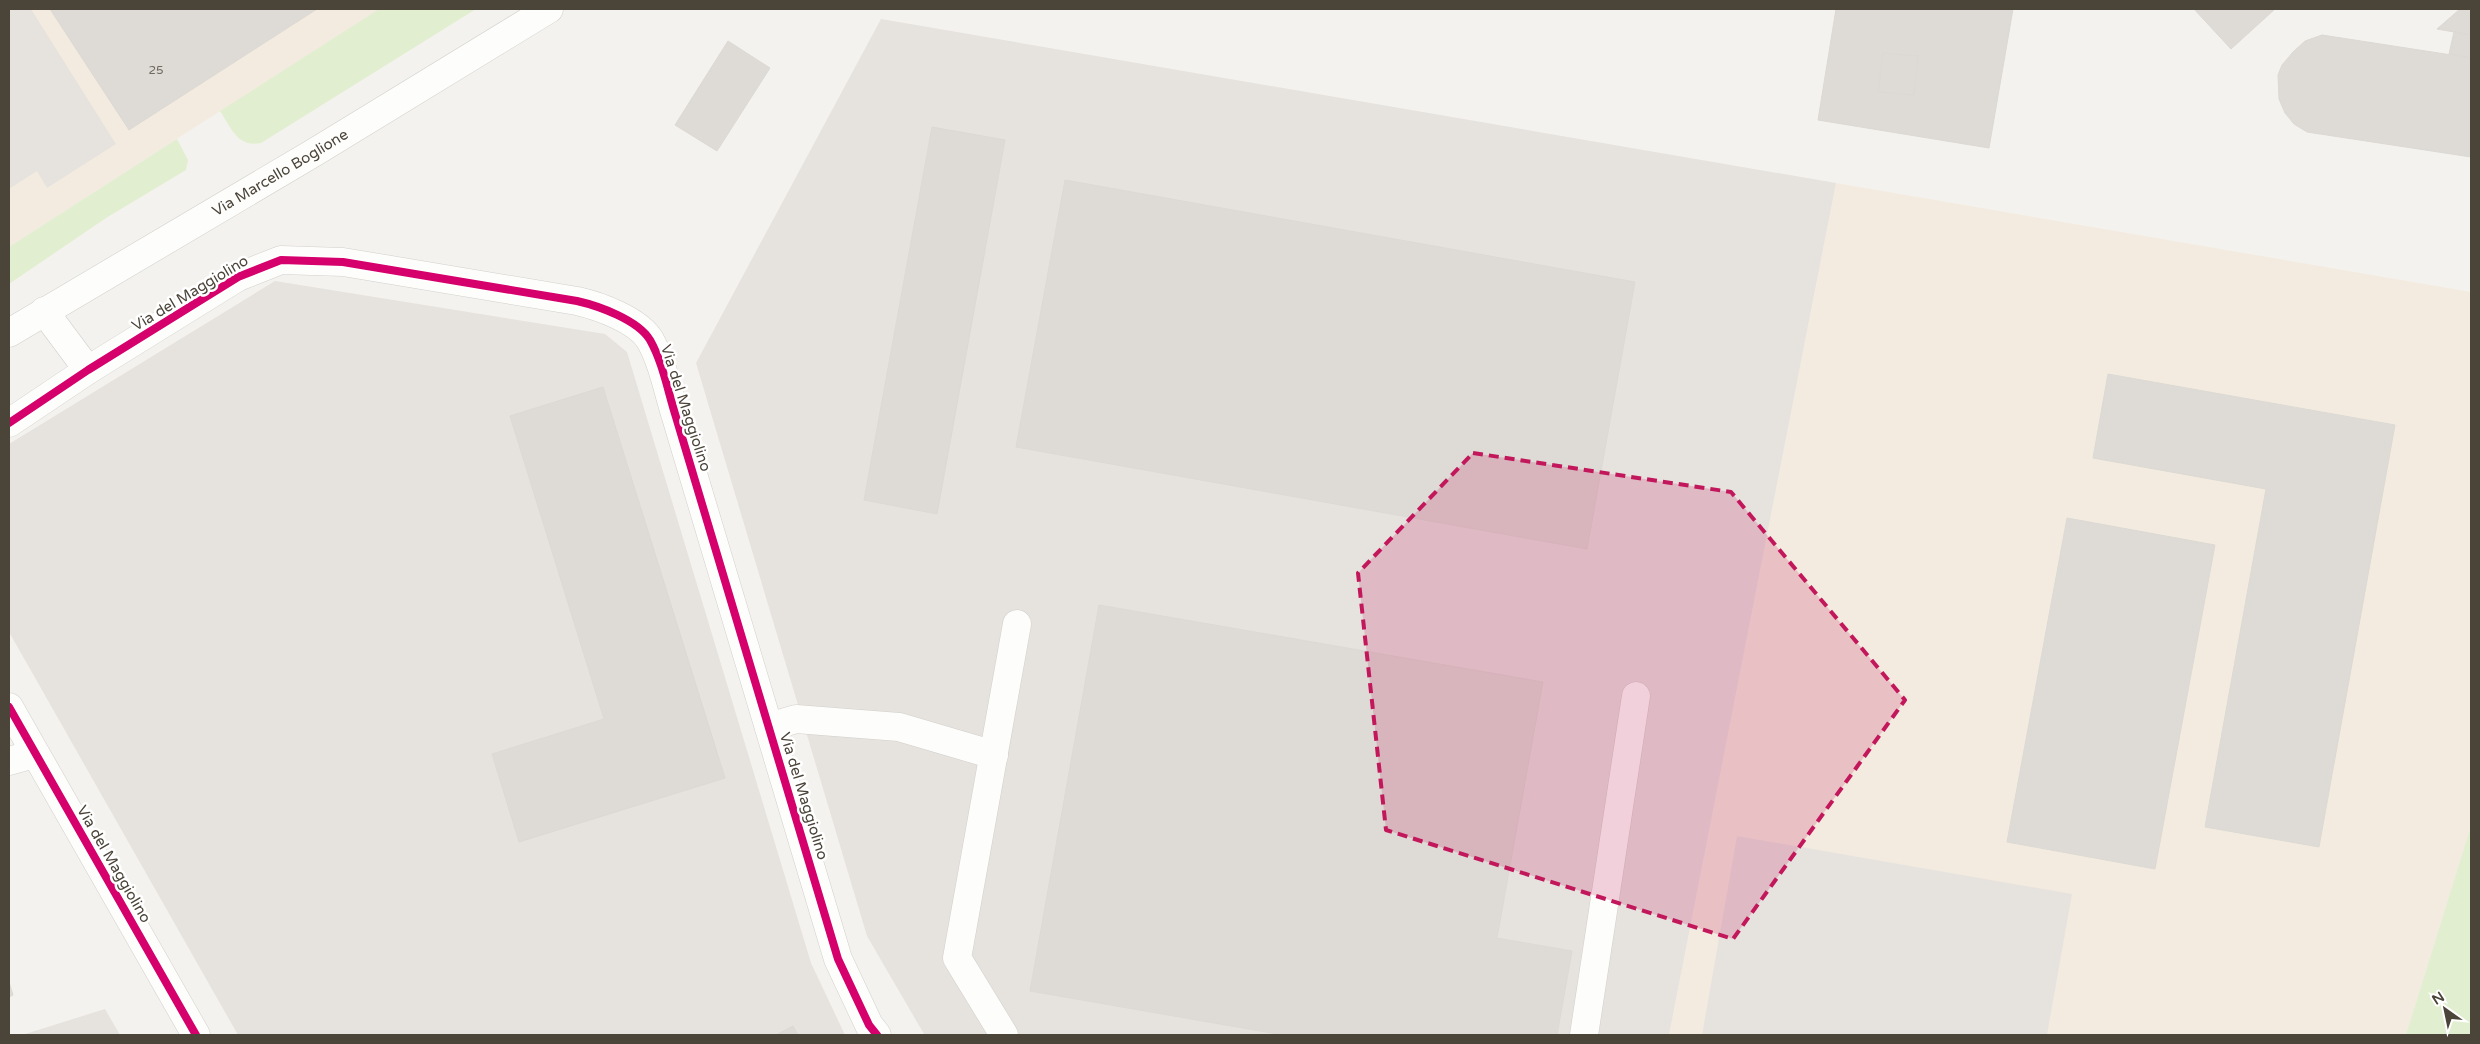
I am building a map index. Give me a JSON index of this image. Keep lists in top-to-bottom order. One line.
{"streets":{"street":["Via Marcello Boglione","Via del Maggiolino"]},"house_numbers":["25"],"north":"top left"}
